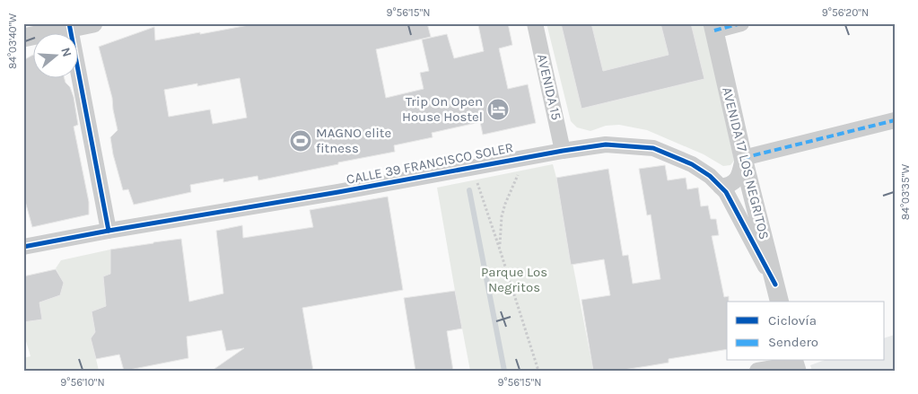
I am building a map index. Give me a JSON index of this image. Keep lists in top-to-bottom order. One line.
{"streets":{"street":["AVENIDA 15","CALLE 39 FRANCISCO SOLER","AVENIDA 17 LOS NEGRITOS"]},"crossings":[["AVENIDA 15","CALLE 39 FRANCISCO SOLER"],["CALLE 39 FRANCISCO SOLER","AVENIDA 17 LOS NEGRITOS"]],"parks":["Parque Los Negritos"],"places":{"hotel":["Trip On Open House Hostel"],"sports":["MAGNO elite fitness"]},"legend":["Ciclovía","Sendero"],"north":"right","coordinates":["9°56'15\"N","9°56'20\"N","84°03'40\"W","84°03'35\"W","9°56'10\"N"]}
